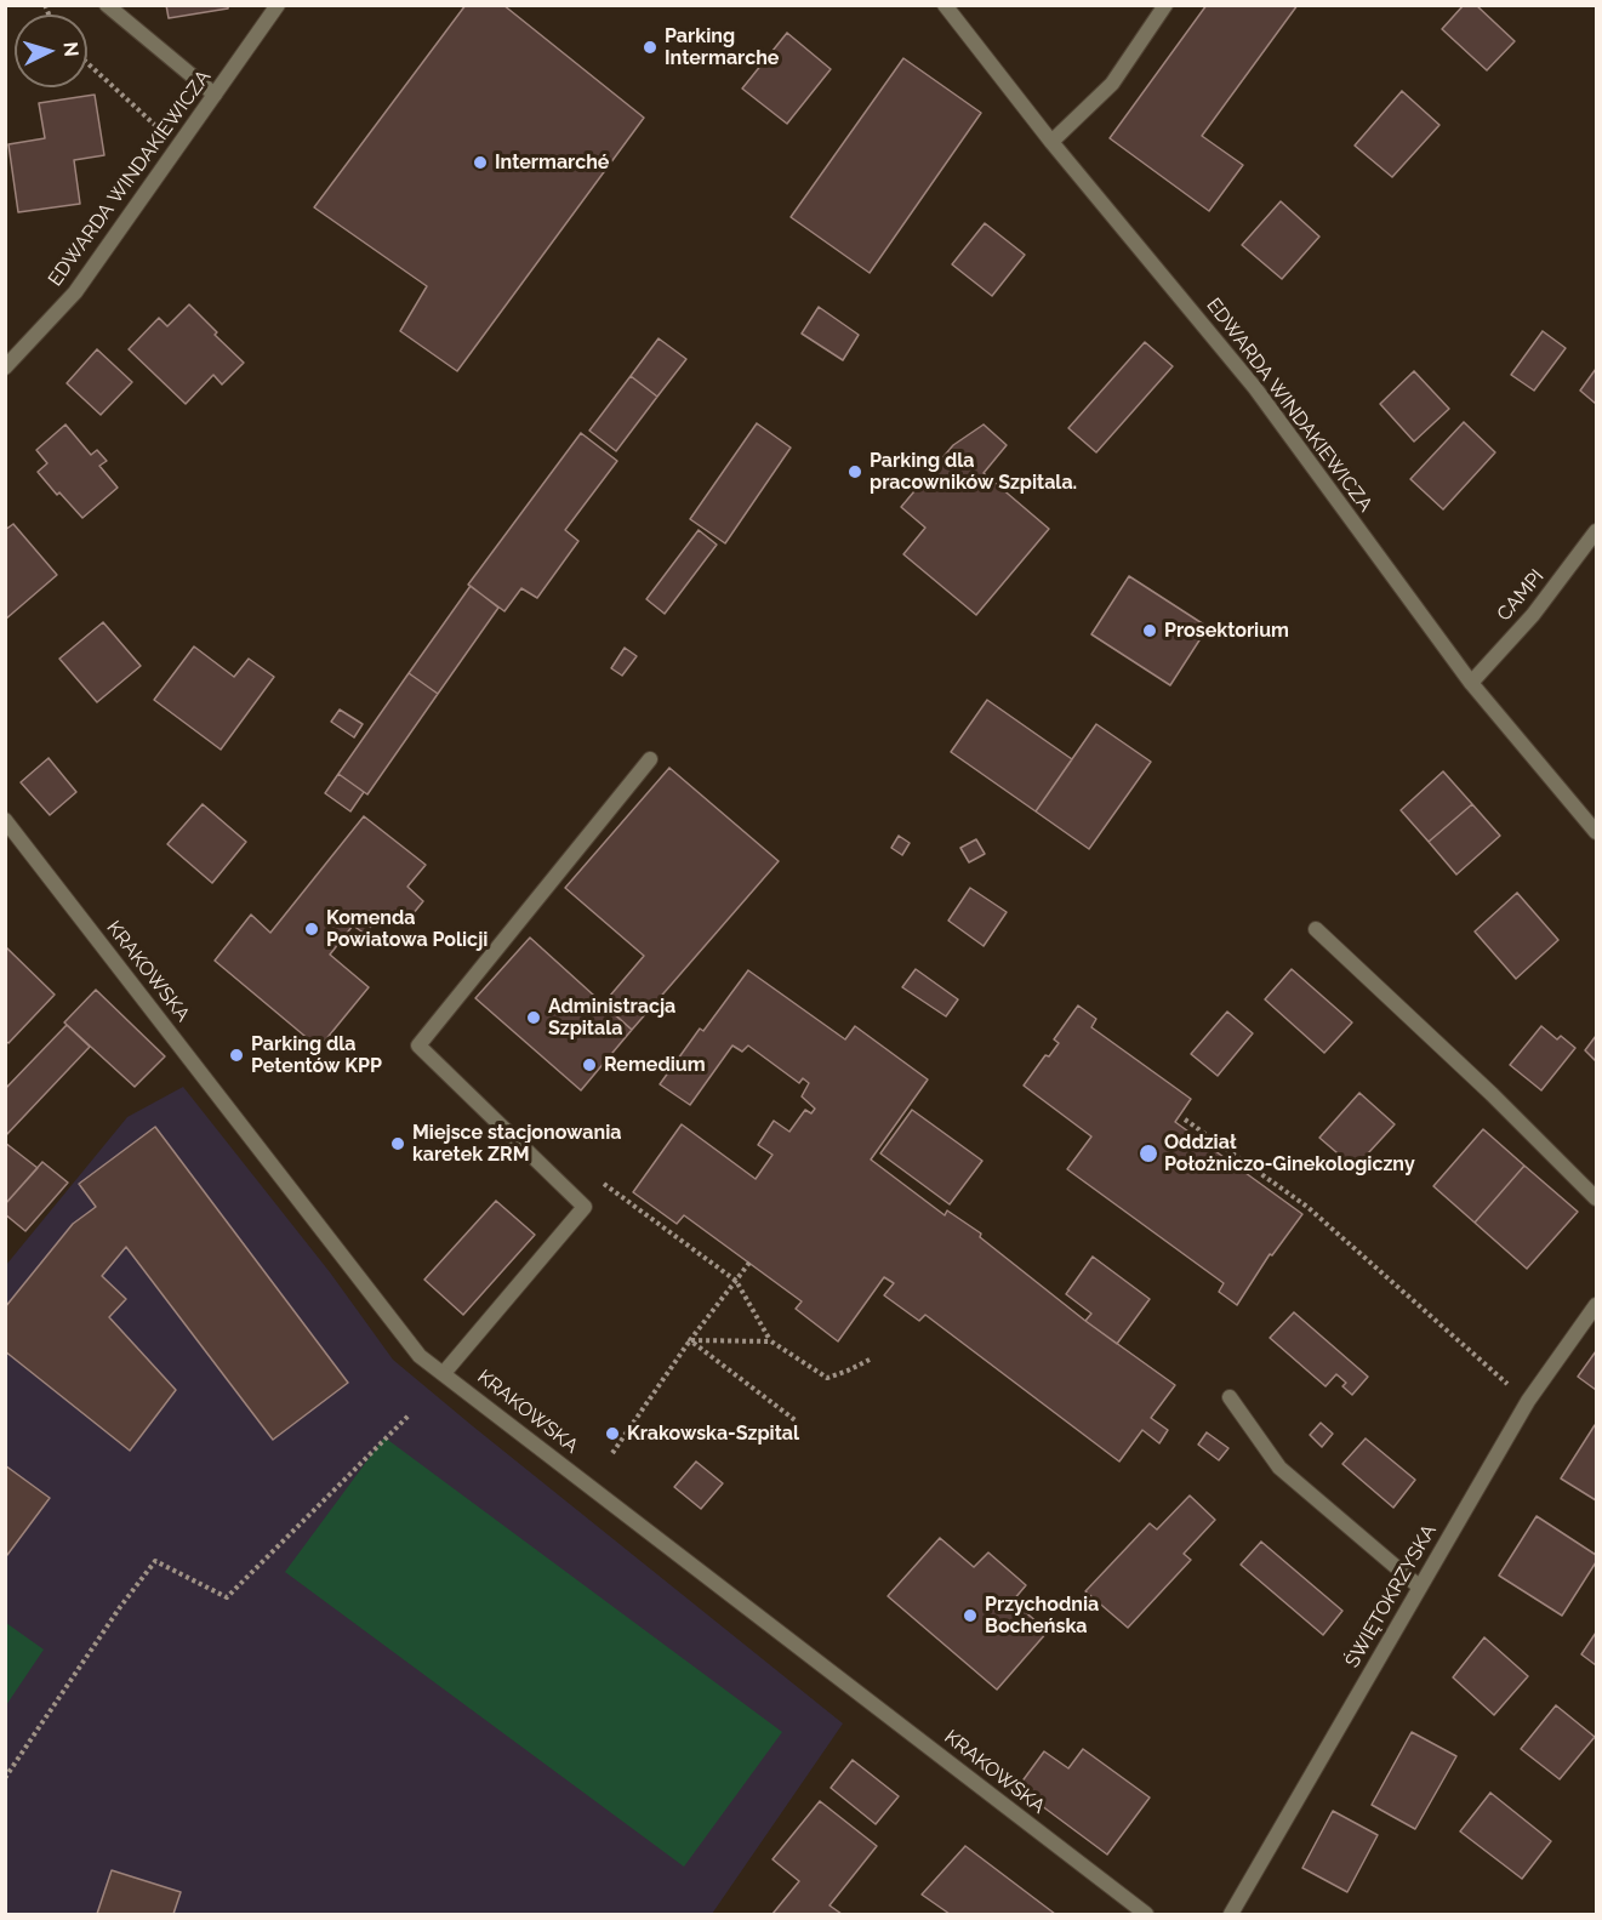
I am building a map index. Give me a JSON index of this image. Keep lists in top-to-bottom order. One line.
{"streets":{"street":["EDWARDA WINDAKIEWICZA","CAMPI","KRAKOWSKA","ŚWIĘTOKRZYSKA"]},"crossings":[["EDWARDA WINDAKIEWICZA","CAMPI"]],"places":["Parking Intermarche","Intermarché","Parking dla pracowników Szpitala.","Prosektorium","Komenda Powiatowa Policji","Administracja Szpitala","Parking dla Petentów KPP","Remedium","Miejsce stacjonowania karetek ZRM","Oddział Położniczo-Ginekologiczny","Krakowska-Szpital","Przychodnia Bocheńska"],"north":"right"}
